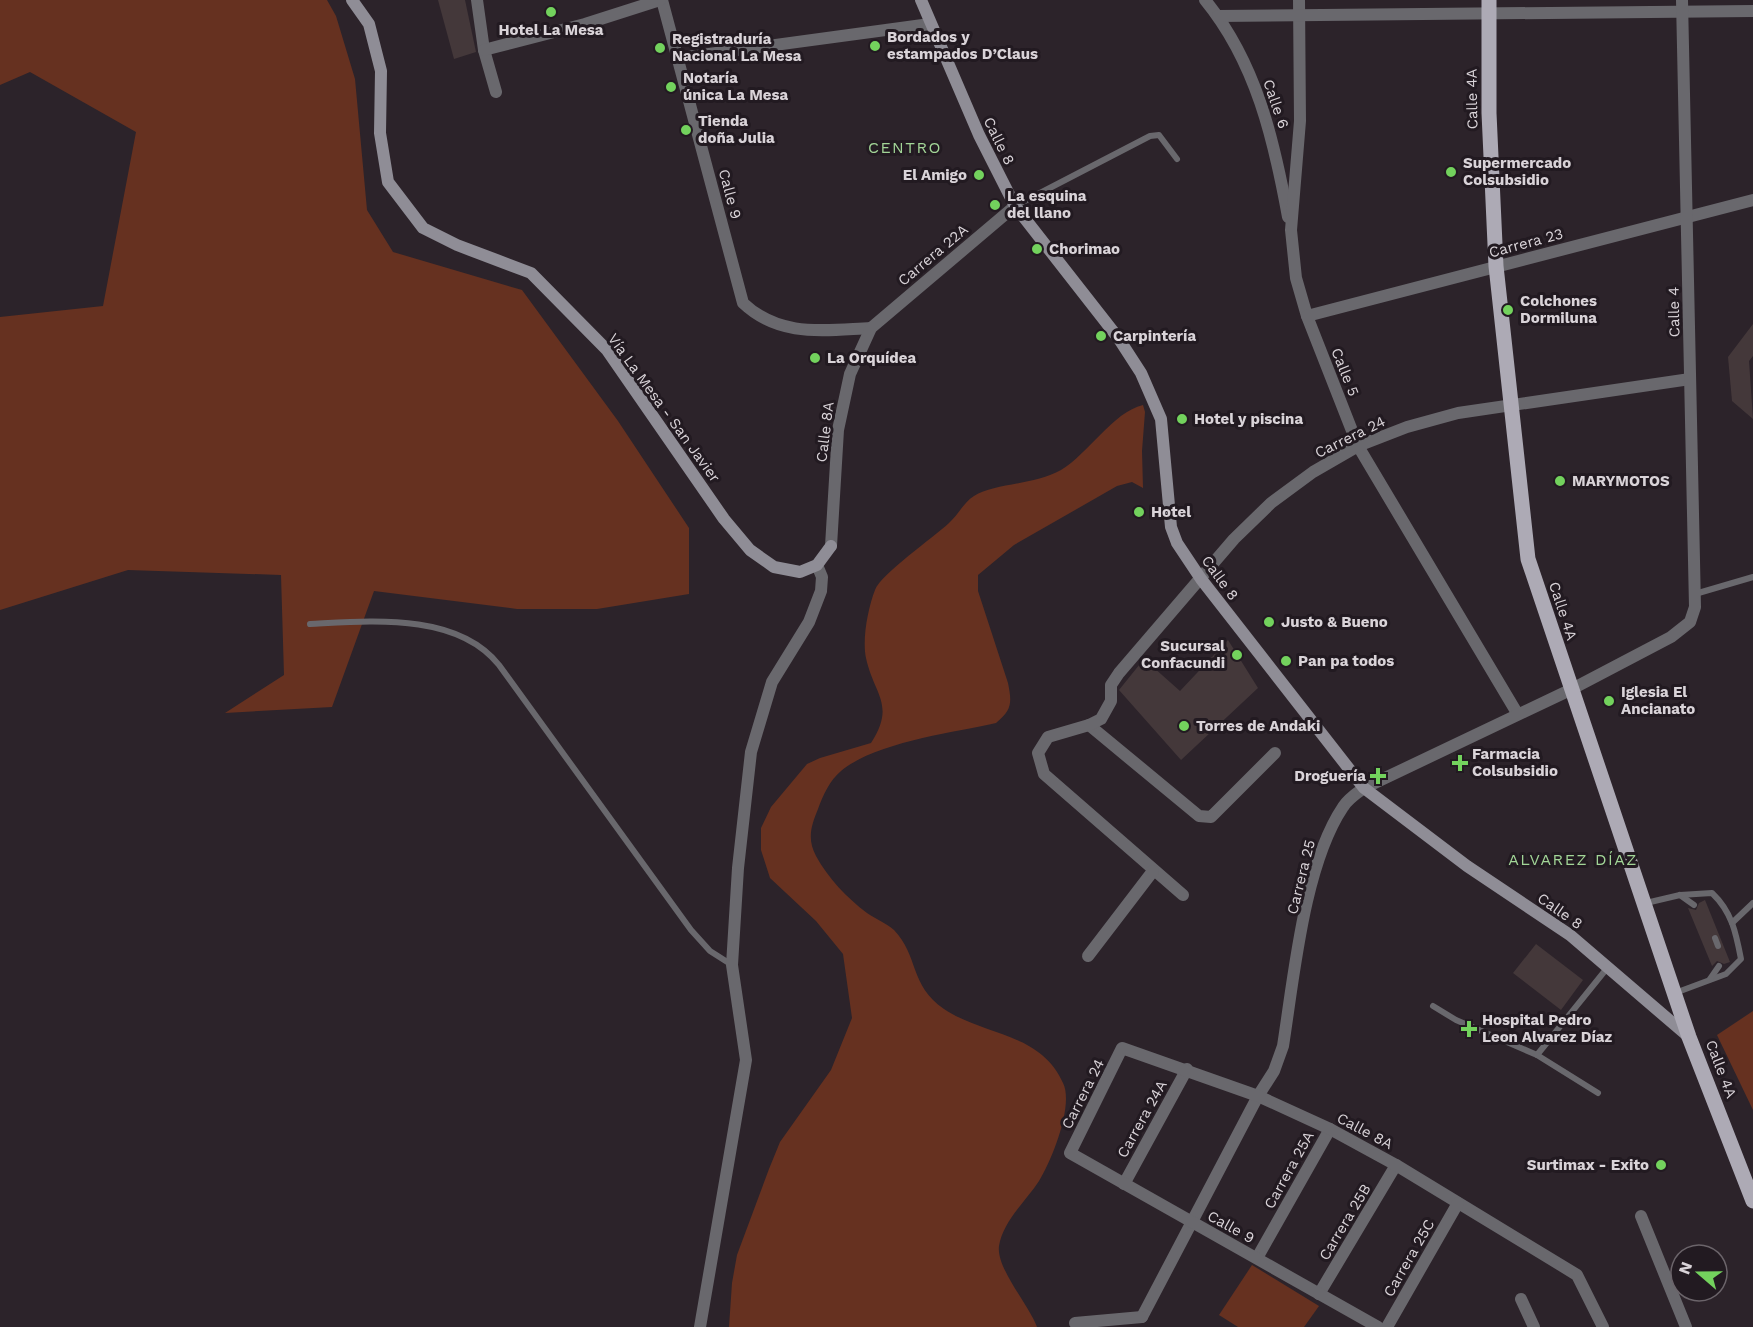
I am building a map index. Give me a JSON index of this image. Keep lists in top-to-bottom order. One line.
{"streets":{"main road":["Calle 4A","Calle 8","Vía La Mesa - San Javier"],"street":["Calle 6","Calle 9","Carrera 23","Carrera 22A","Calle 4","Calle 5","Calle 8A","Carrera 24","Carrera 25","Carrera 24A","Carrera 25A","Carrera 25B","Carrera 25C"]},"crossings":[["Calle 4A","Calle 8"],["Calle 4A","Carrera 23"],["Calle 4A","Carrera 24"],["Calle 4A","Carrera 25"],["Calle 6","Calle 5"],["Calle 8","Carrera 22A"],["Calle 8","Carrera 24"],["Calle 8","Carrera 25"],["Calle 9","Carrera 22A"],["Calle 9","Calle 8A"],["Calle 9","Carrera 24"],["Calle 9","Carrera 25"],["Calle 9","Carrera 24A"],["Calle 9","Carrera 25A"],["Calle 9","Carrera 25B"],["Carrera 23","Calle 4"],["Carrera 23","Calle 5"],["Carrera 22A","Calle 8A"],["Calle 4","Carrera 24"],["Calle 4","Carrera 25"],["Calle 5","Carrera 24"],["Calle 5","Carrera 25"],["Calle 8A","Carrera 24"],["Calle 8A","Carrera 25"],["Calle 8A","Carrera 24A"],["Calle 8A","Carrera 25A"],["Calle 8A","Carrera 25B"],["Calle 8A","Carrera 25C"]],"districts":["CENTRO","ALVAREZ DÍAZ"],"places":{"other":["Hotel La Mesa","Bordados y estampados D’Claus","Registraduría Nacional La Mesa","Notaría única La Mesa","Tienda doña Julia","Supermercado Colsubsidio","El Amigo","La esquina del llano","Chorimao","Colchones Dormiluna","Carpintería","La Orquídea","Hotel y piscina","MARYMOTOS","Hotel","Justo & Bueno","Sucursal Confacundi","Pan pa todos","Iglesia El Ancianato","Torres de Andaki","Surtimax - Exito"],"health":["Farmacia Colsubsidio","Droguería","Hospital Pedro Leon Alvarez Díaz"]},"north":"left"}
